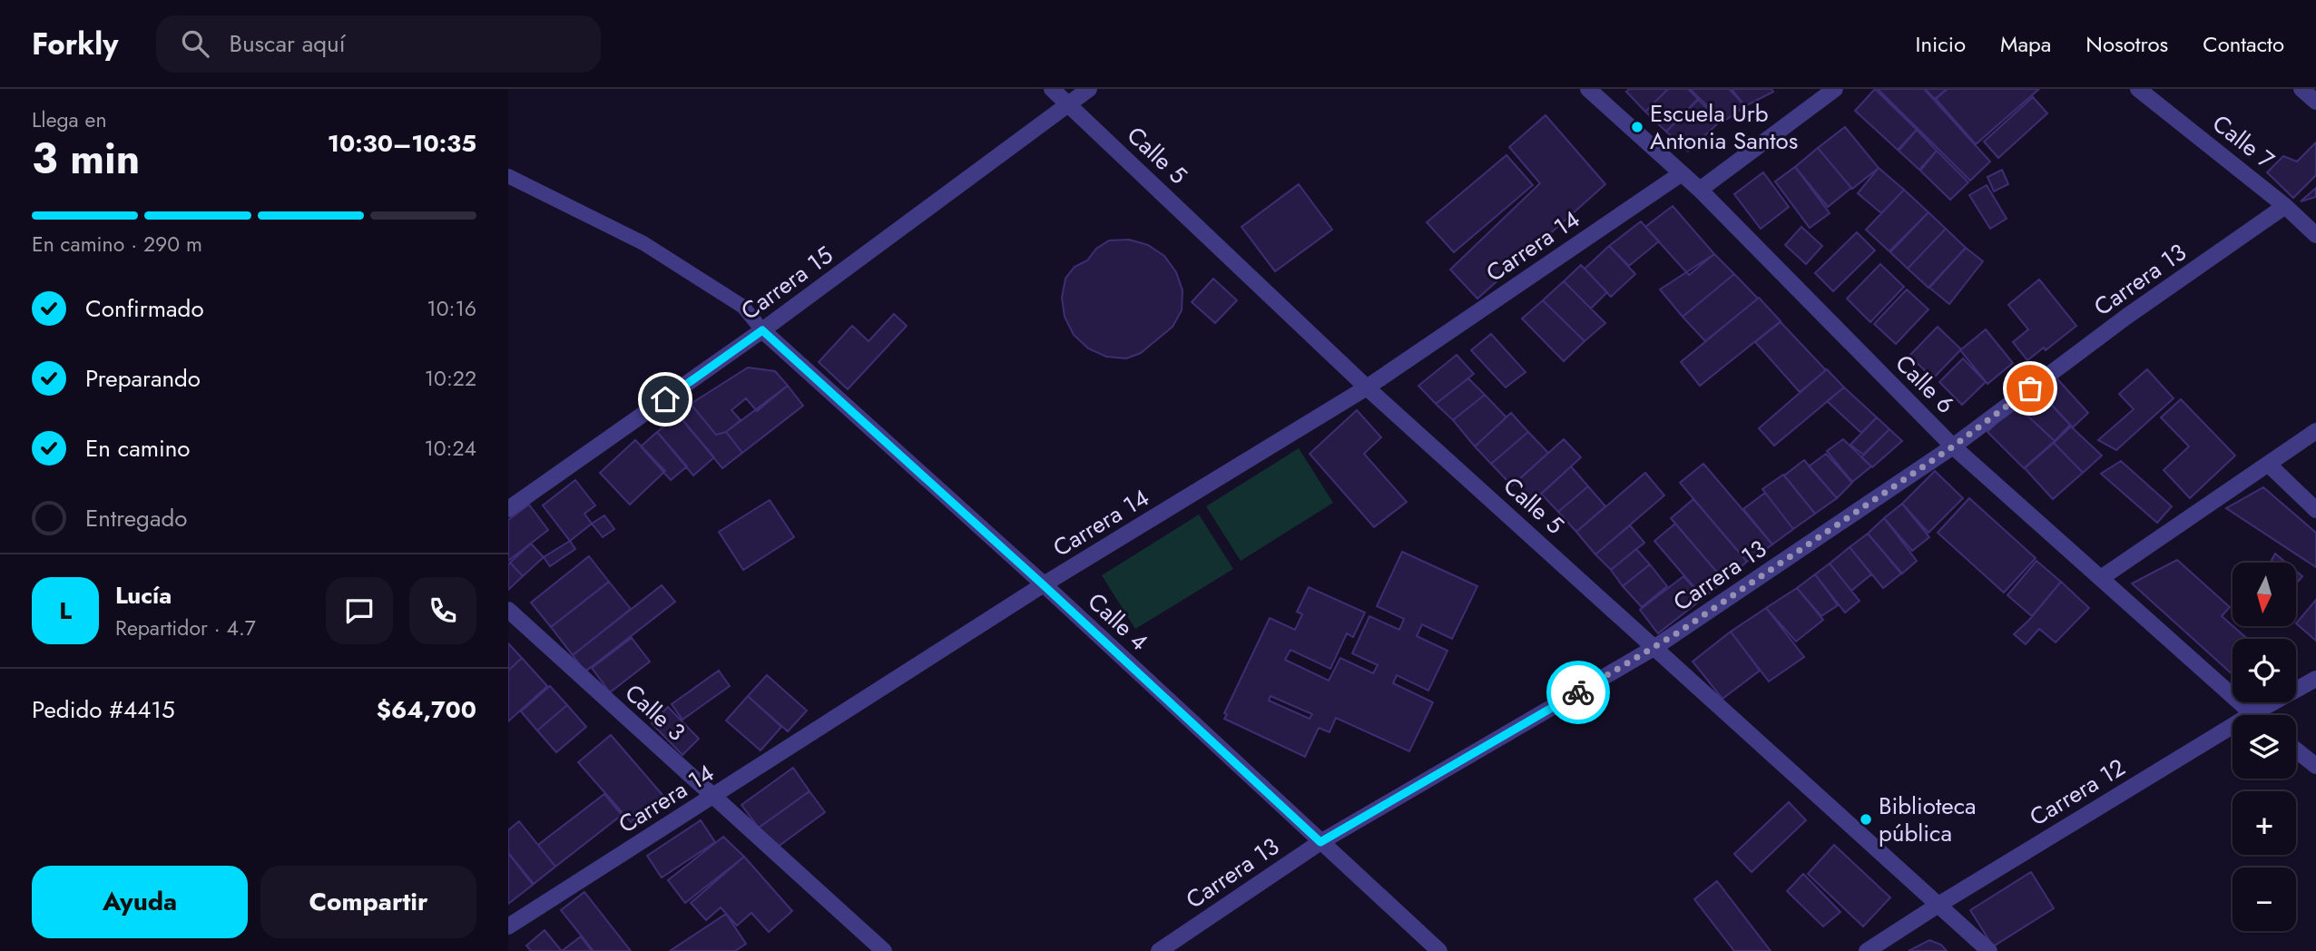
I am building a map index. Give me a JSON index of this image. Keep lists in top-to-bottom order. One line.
{"streets":{"street":["Calle 7","Calle 5","Carrera 14","Carrera 13","Carrera 15","Calle 6","Calle 4","Calle 3","Carrera 12"]},"crossings":[["Calle 7","Carrera 13"],["Calle 5","Carrera 14"],["Calle 5","Carrera 13"],["Calle 5","Carrera 15"],["Calle 5","Carrera 12"],["Carrera 14","Calle 6"],["Carrera 14","Calle 4"],["Carrera 14","Calle 3"],["Carrera 13","Calle 6"],["Carrera 13","Calle 4"],["Carrera 15","Calle 4"],["Calle 6","Carrera 12"]],"places":["Escuela Urb Antonia Santos","Biblioteca pública"],"north":"bottom","page":{"header":"Forkly","search":"Buscar aquí","nav":["Inicio","Mapa","Nosotros","Contacto"],"heading":["3 min","Llega en","10:30–10:35"],"panel":["Lucía","Repartidor · 4.7","Pedido #4415","$64,700"],"bar":"En camino · 290 m","list":[["Confirmado","10:16"],["Preparando","10:22"],["En camino","10:24"],"Entregado"],"map_buttons":["+","−"],"round":"L","buttons":["Ayuda","Compartir"]}}
